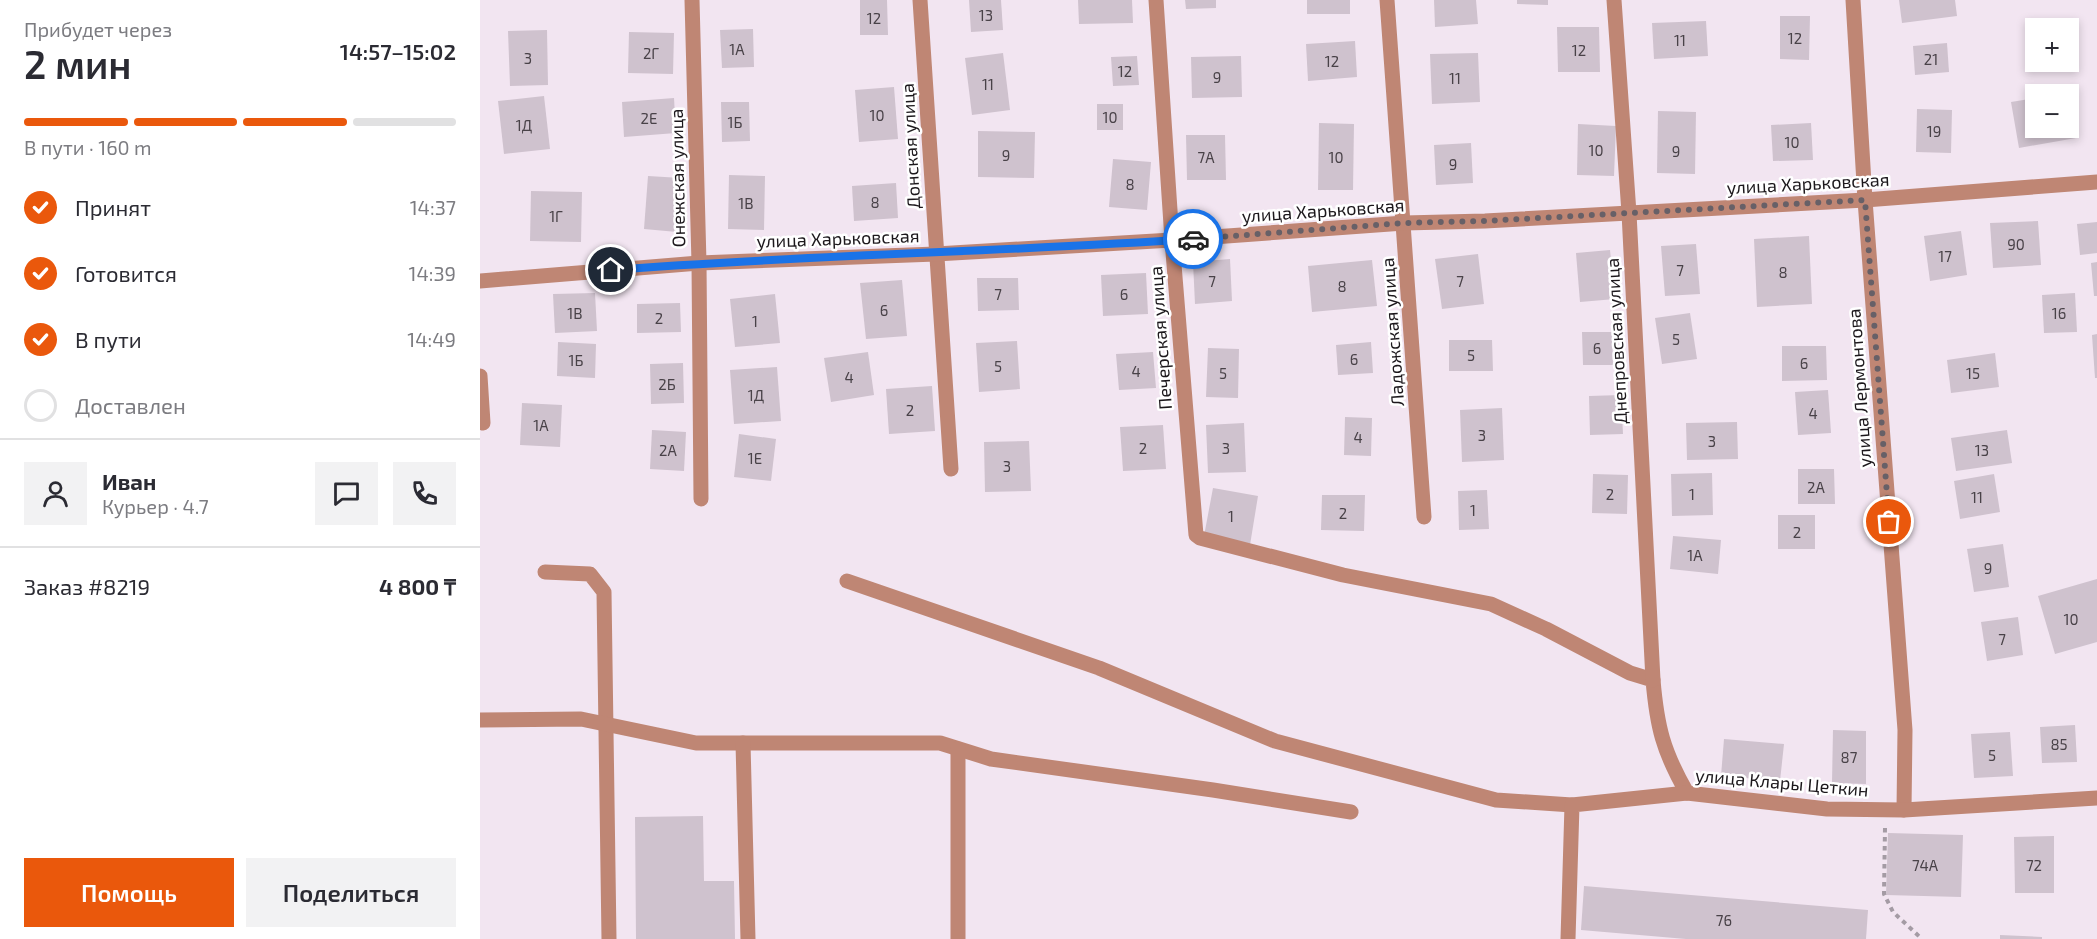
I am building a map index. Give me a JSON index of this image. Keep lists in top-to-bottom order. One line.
{"streets":{"street":["Донская улица","Онежская улица","улица Харьковская","Ладожская улица","Печерская улица","Днепровская улица","улица Лермонтова","улица Клары Цеткин"]},"crossings":[["Донская улица","улица Харьковская"],["Онежская улица","улица Харьковская"],["улица Харьковская","Ладожская улица"],["улица Харьковская","Печерская улица"],["улица Харьковская","Днепровская улица"],["улица Харьковская","улица Лермонтова"],["Печерская улица","Днепровская улица"],["Днепровская улица","улица Клары Цеткин"],["улица Лермонтова","улица Клары Цеткин"]],"house_numbers":["13","12","12","11","1А","12","2Г","3","21","12","12","9","11","11","10","10","2Е","1Б","1Д","19","10","10","9","9","7А","10","9","8","8","1В","1Г","90","17","7","8","7","7","8","7","6","6","1В","16","2","1","5","6","5","6","1Б","6","5","4","5","15","4","2Б","1Д","2","4","1А","3","4","3","2","3","2А","13","1Е","3","2А","2","1","11","1","2","1","2","1А","9","10","7","85","5","87","74А","72","76"],"page":{"heading":["2 мин","Прибудет через","14:57–15:02"],"panel":["Иван","Курьер · 4.7","Заказ #8219","4 800 ₸"],"map_buttons":["+","−"],"bar":"В пути · 160 m","list":[["Принят","14:37"],["Готовится","14:39"],["В пути","14:49"],"Доставлен"],"buttons":["Помощь","Поделиться"]}}
